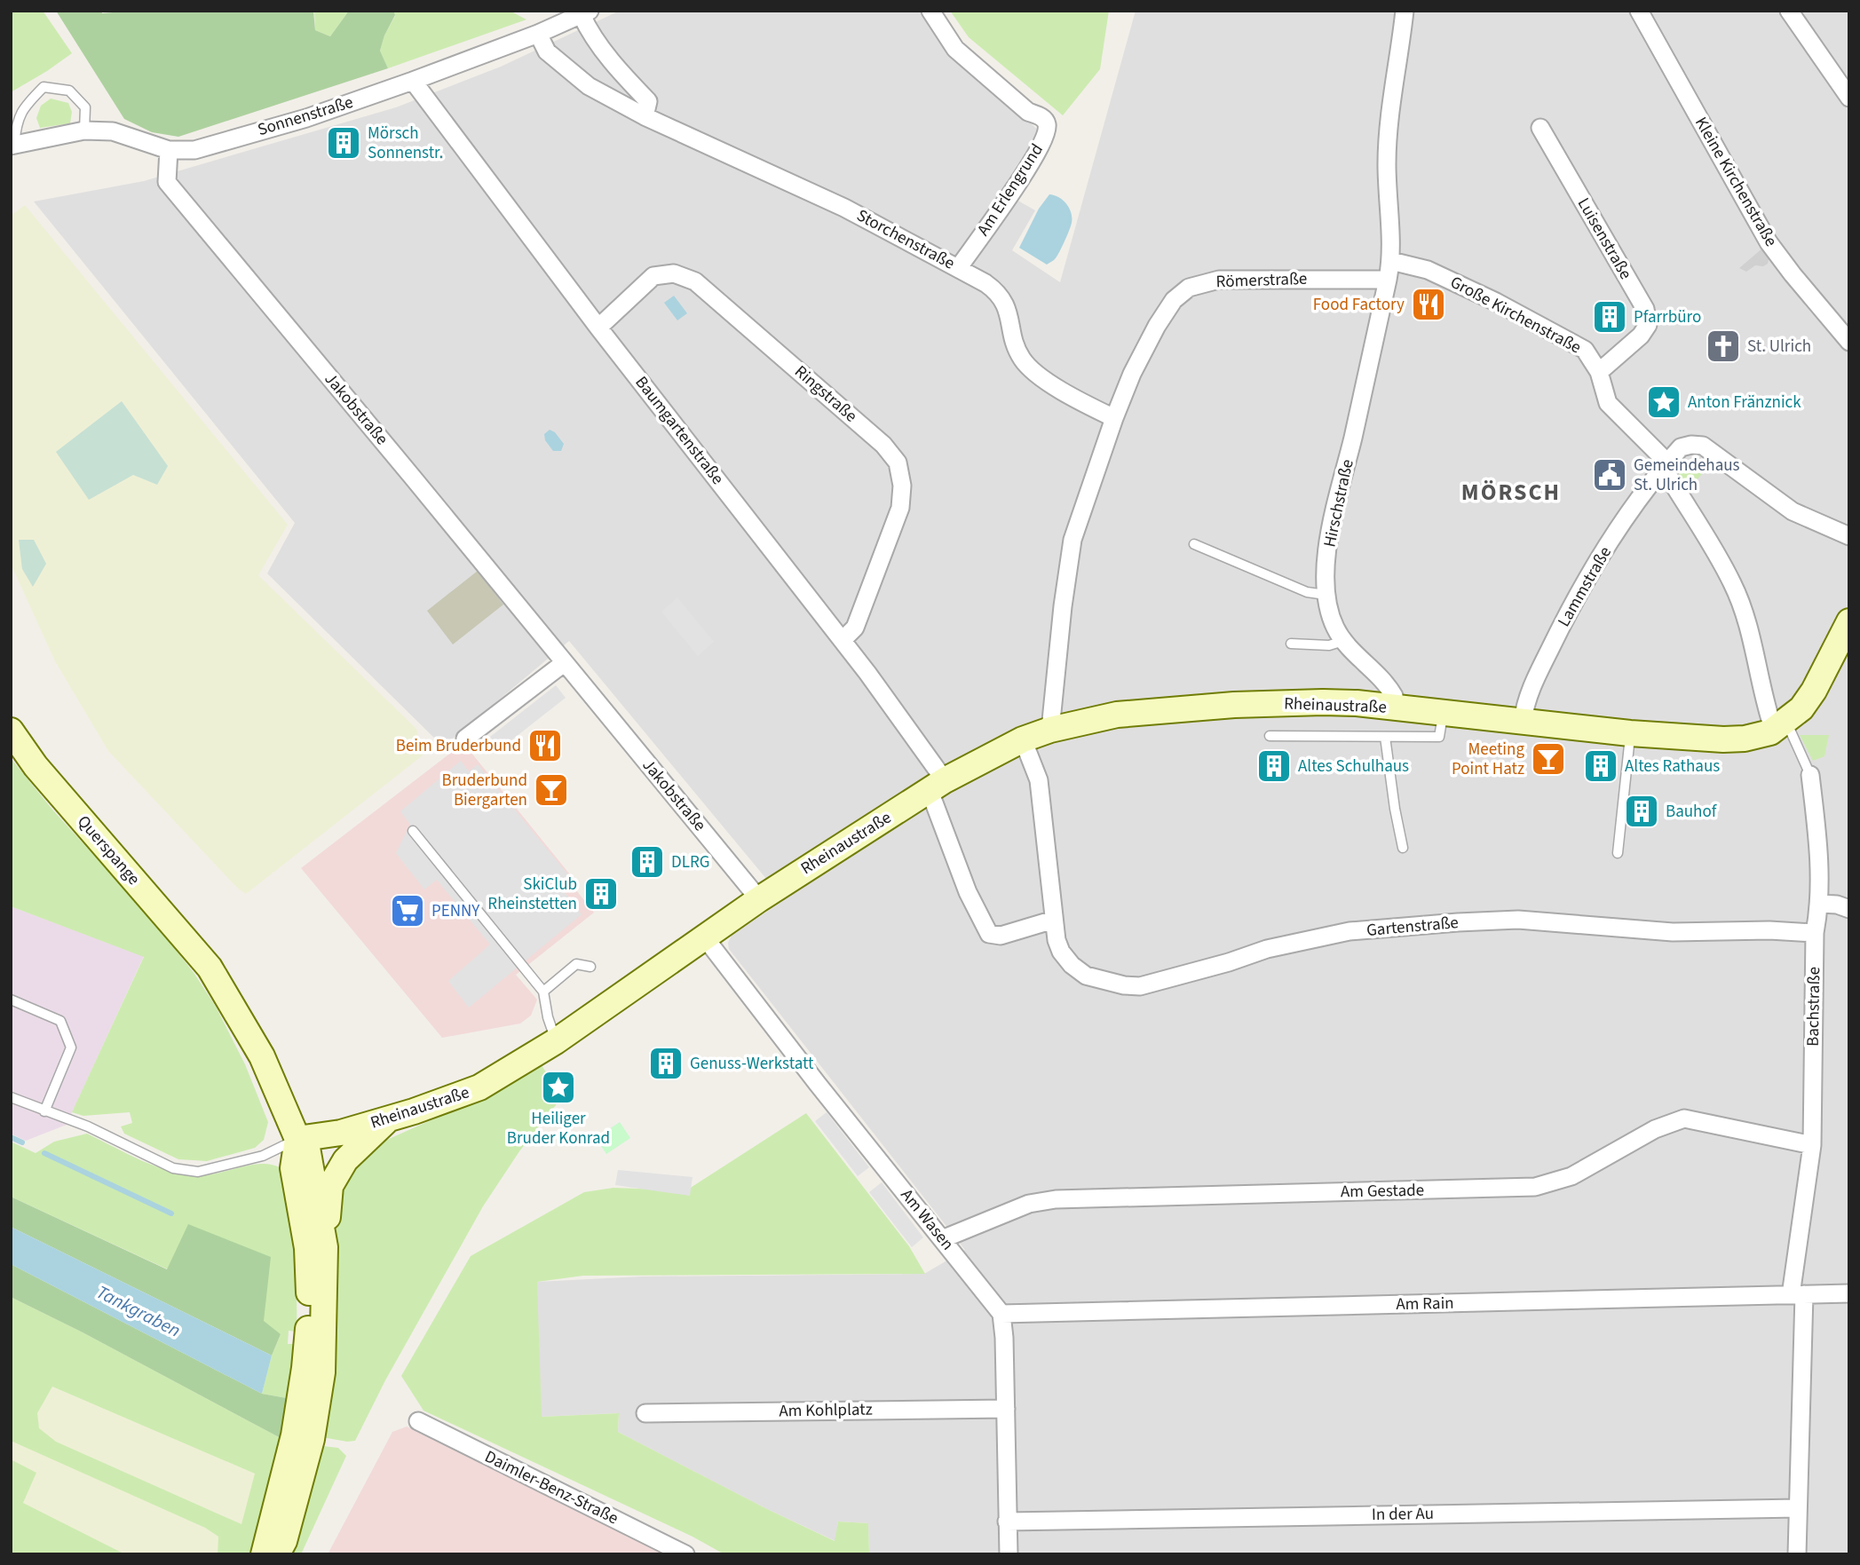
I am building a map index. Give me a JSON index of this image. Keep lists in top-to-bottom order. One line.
{"streets":{"street":["Sonnenstraße","Kleine Kirchenstraße","Am Erlengrund","Luisenstraße","Storchenstraße","Römerstraße","Große Kirchenstraße","Ringstraße","Jakobstraße","Baumgartenstraße","Hirschstraße","Lammstraße","Rheinaustraße","Querspange","Gartenstraße","Bachstraße","Am Gestade","Am Wasen","Am Rain","Am Kohlplatz","Daimler-Benz-Straße","In der Au"]},"crossings":[["Sonnenstraße","Storchenstraße"],["Sonnenstraße","Jakobstraße"],["Sonnenstraße","Baumgartenstraße"],["Am Erlengrund","Storchenstraße"],["Luisenstraße","Große Kirchenstraße"],["Storchenstraße","Römerstraße"],["Römerstraße","Hirschstraße"],["Römerstraße","Rheinaustraße"],["Große Kirchenstraße","Lammstraße"],["Ringstraße","Baumgartenstraße"],["Jakobstraße","Rheinaustraße"],["Baumgartenstraße","Rheinaustraße"],["Hirschstraße","Rheinaustraße"],["Lammstraße","Rheinaustraße"],["Rheinaustraße","Querspange"],["Rheinaustraße","Gartenstraße"],["Rheinaustraße","Bachstraße"],["Rheinaustraße","Am Wasen"],["Gartenstraße","Bachstraße"],["Bachstraße","Am Gestade"],["Bachstraße","Am Rain"],["Bachstraße","In der Au"],["Am Gestade","Am Wasen"],["Am Wasen","Am Rain"]],"districts":["MÖRSCH"],"water":["Tankgraben"],"places":{"building":["Mörsch Sonnenstr.","Pfarrbüro","Altes Schulhaus","Altes Rathaus","Bauhof","DLRG","SkiClub Rheinstetten","Genuss-Werkstatt"],"restaurant":["Food Factory","Beim Bruderbund"],"church":["St. Ulrich"],"place":["Anton Fränznick","Heiliger Bruder Konrad"],"public building":["Gemeindehaus St. Ulrich"],"bar":["Meeting Point Hatz","Bruderbund Biergarten"],"supermarket":["PENNY"]}}
